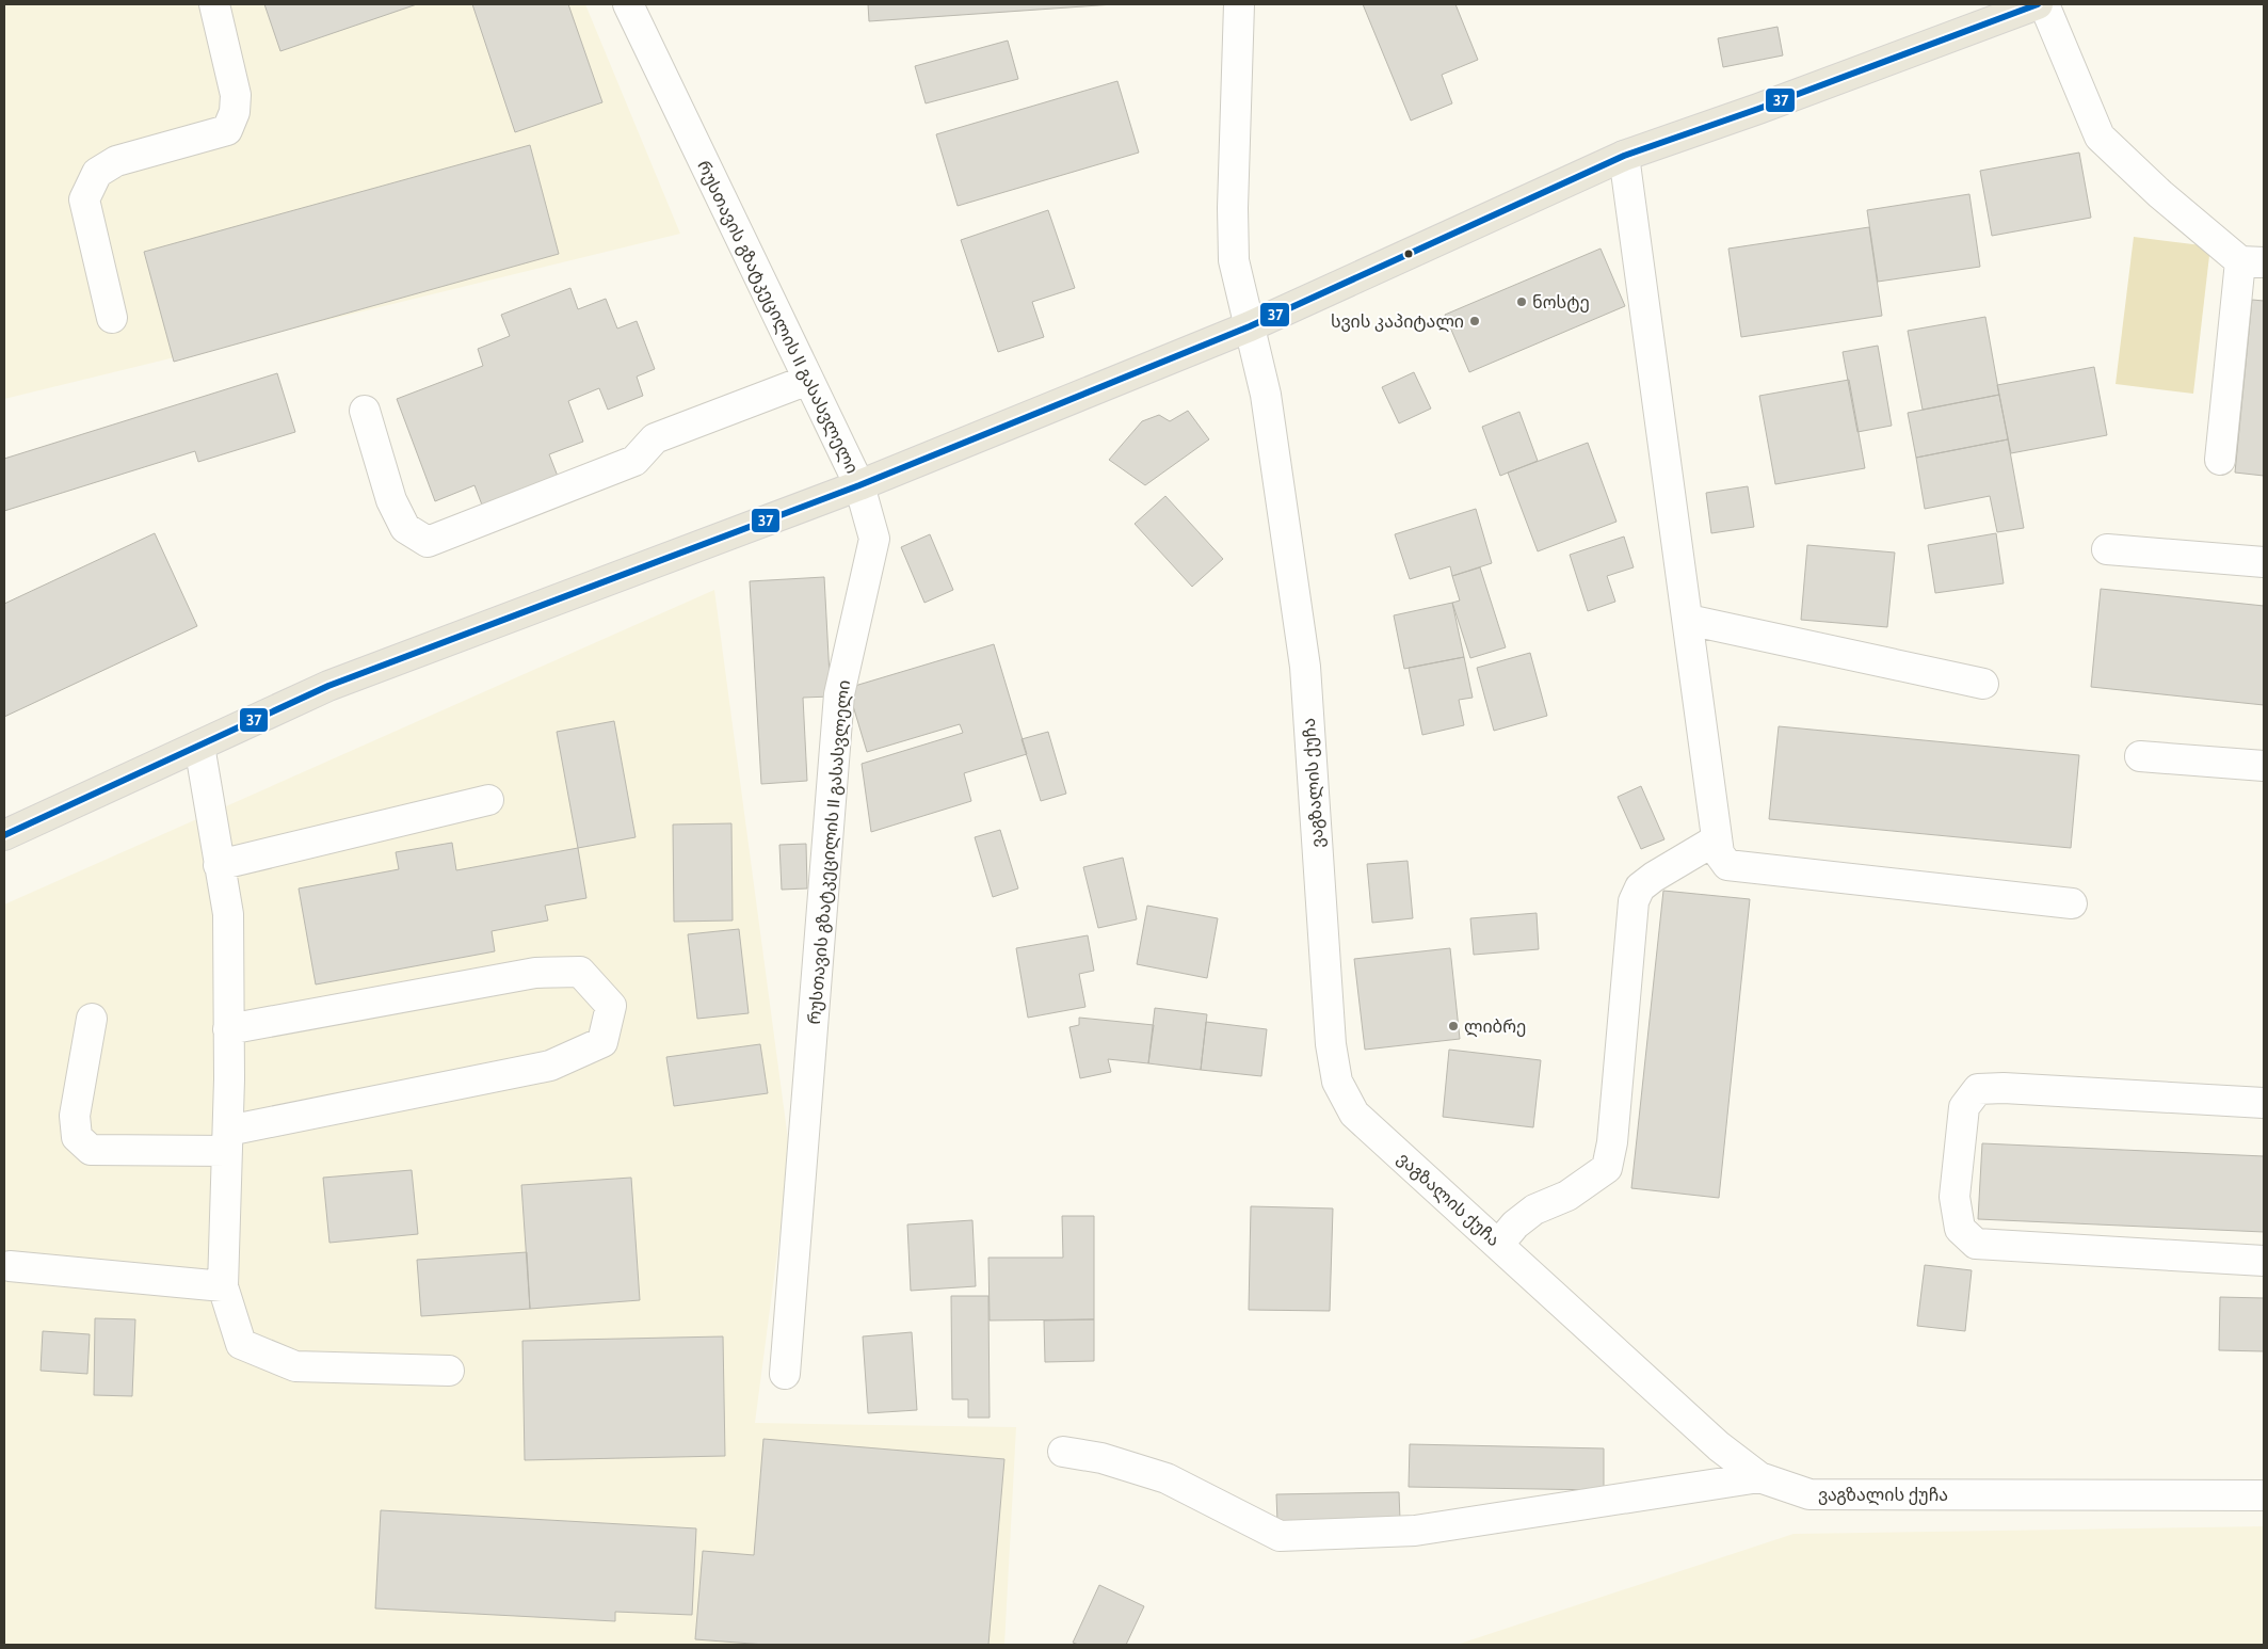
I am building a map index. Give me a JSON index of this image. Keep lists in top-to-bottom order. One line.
{"streets":{"street":["რუსთავის გზატკეცილის II გასასვლელი","ვაგზალის ქუჩა"]},"places":["ნოსტე","სვის კაპიტალი","ლიბრე"],"lines":["transit line 37"]}
